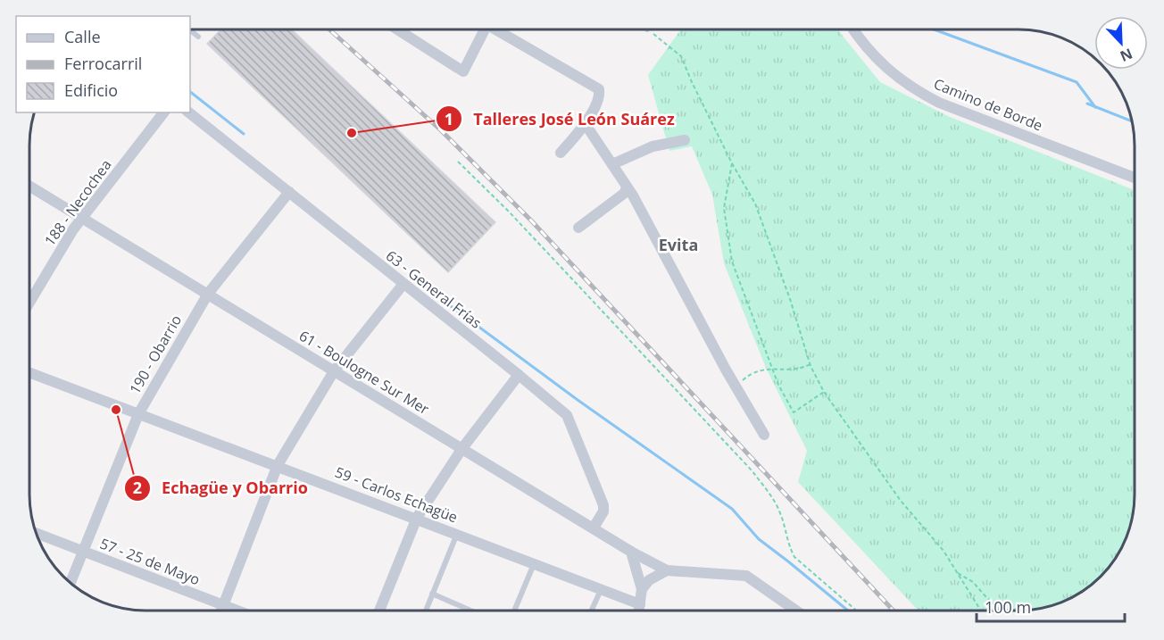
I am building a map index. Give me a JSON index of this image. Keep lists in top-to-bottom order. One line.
{"streets":{"street":["Camino de Borde","188 - Necochea","63 - General Frías","190 - Obarrio","61 - Boulogne Sur Mer","59 - Carlos Echagüe","57 - 25 de Mayo"]},"crossings":[["188 - Necochea","61 - Boulogne Sur Mer"],["63 - General Frías","190 - Obarrio"],["63 - General Frías","61 - Boulogne Sur Mer"],["190 - Obarrio","61 - Boulogne Sur Mer"],["190 - Obarrio","59 - Carlos Echagüe"],["190 - Obarrio","57 - 25 de Mayo"]],"districts":["Evita"],"places":["Talleres José León Suárez","Echagüe y Obarrio"],"legend":["Calle","Ferrocarril","Edificio"],"scale_bar":"100 m","north":"bottom right"}
